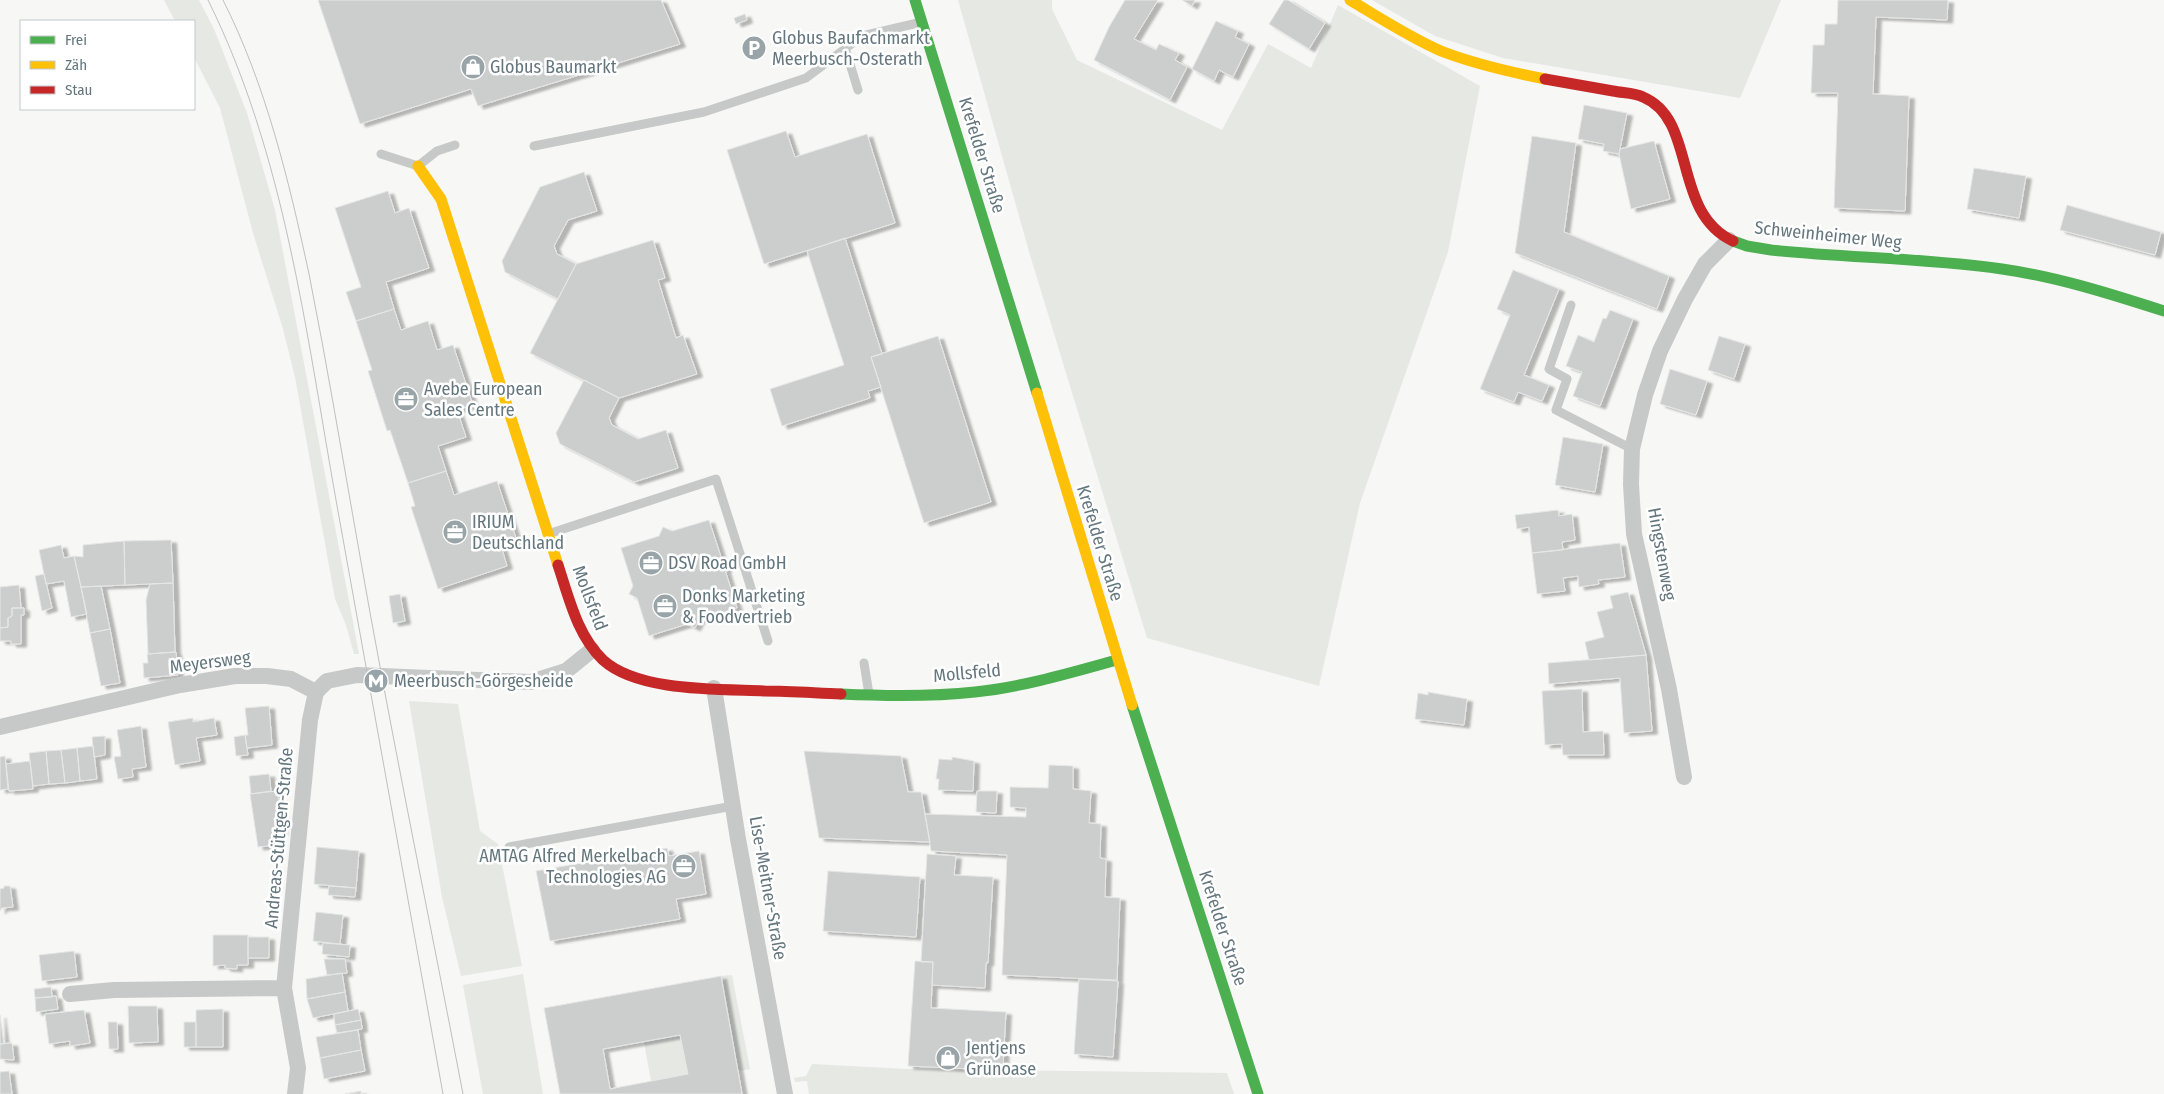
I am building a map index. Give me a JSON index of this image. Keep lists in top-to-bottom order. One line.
{"streets":{"street":["Krefelder Straße","Schweinheimer Weg","Hingstenweg","Mollsfeld","Meyersweg","Andreas-Stüttgen-Straße","Lise-Meitner-Straße"]},"crossings":[["Krefelder Straße","Mollsfeld"],["Schweinheimer Weg","Hingstenweg"],["Mollsfeld","Lise-Meitner-Straße"],["Meyersweg","Andreas-Stüttgen-Straße"]],"places":{"parking":["Globus Baufachmarkt Meerbusch-Osterath"],"shop":["Globus Baumarkt","Jentjens Grünoase"],"office":["Avebe European Sales Centre","IRIUM Deutschland","DSV Road GmbH","Donks Marketing & Foodvertrieb","AMTAG Alfred Merkelbach Technologies AG"],"metro station":["Meerbusch-Görgesheide"]},"legend":["Frei","Zäh","Stau"]}
